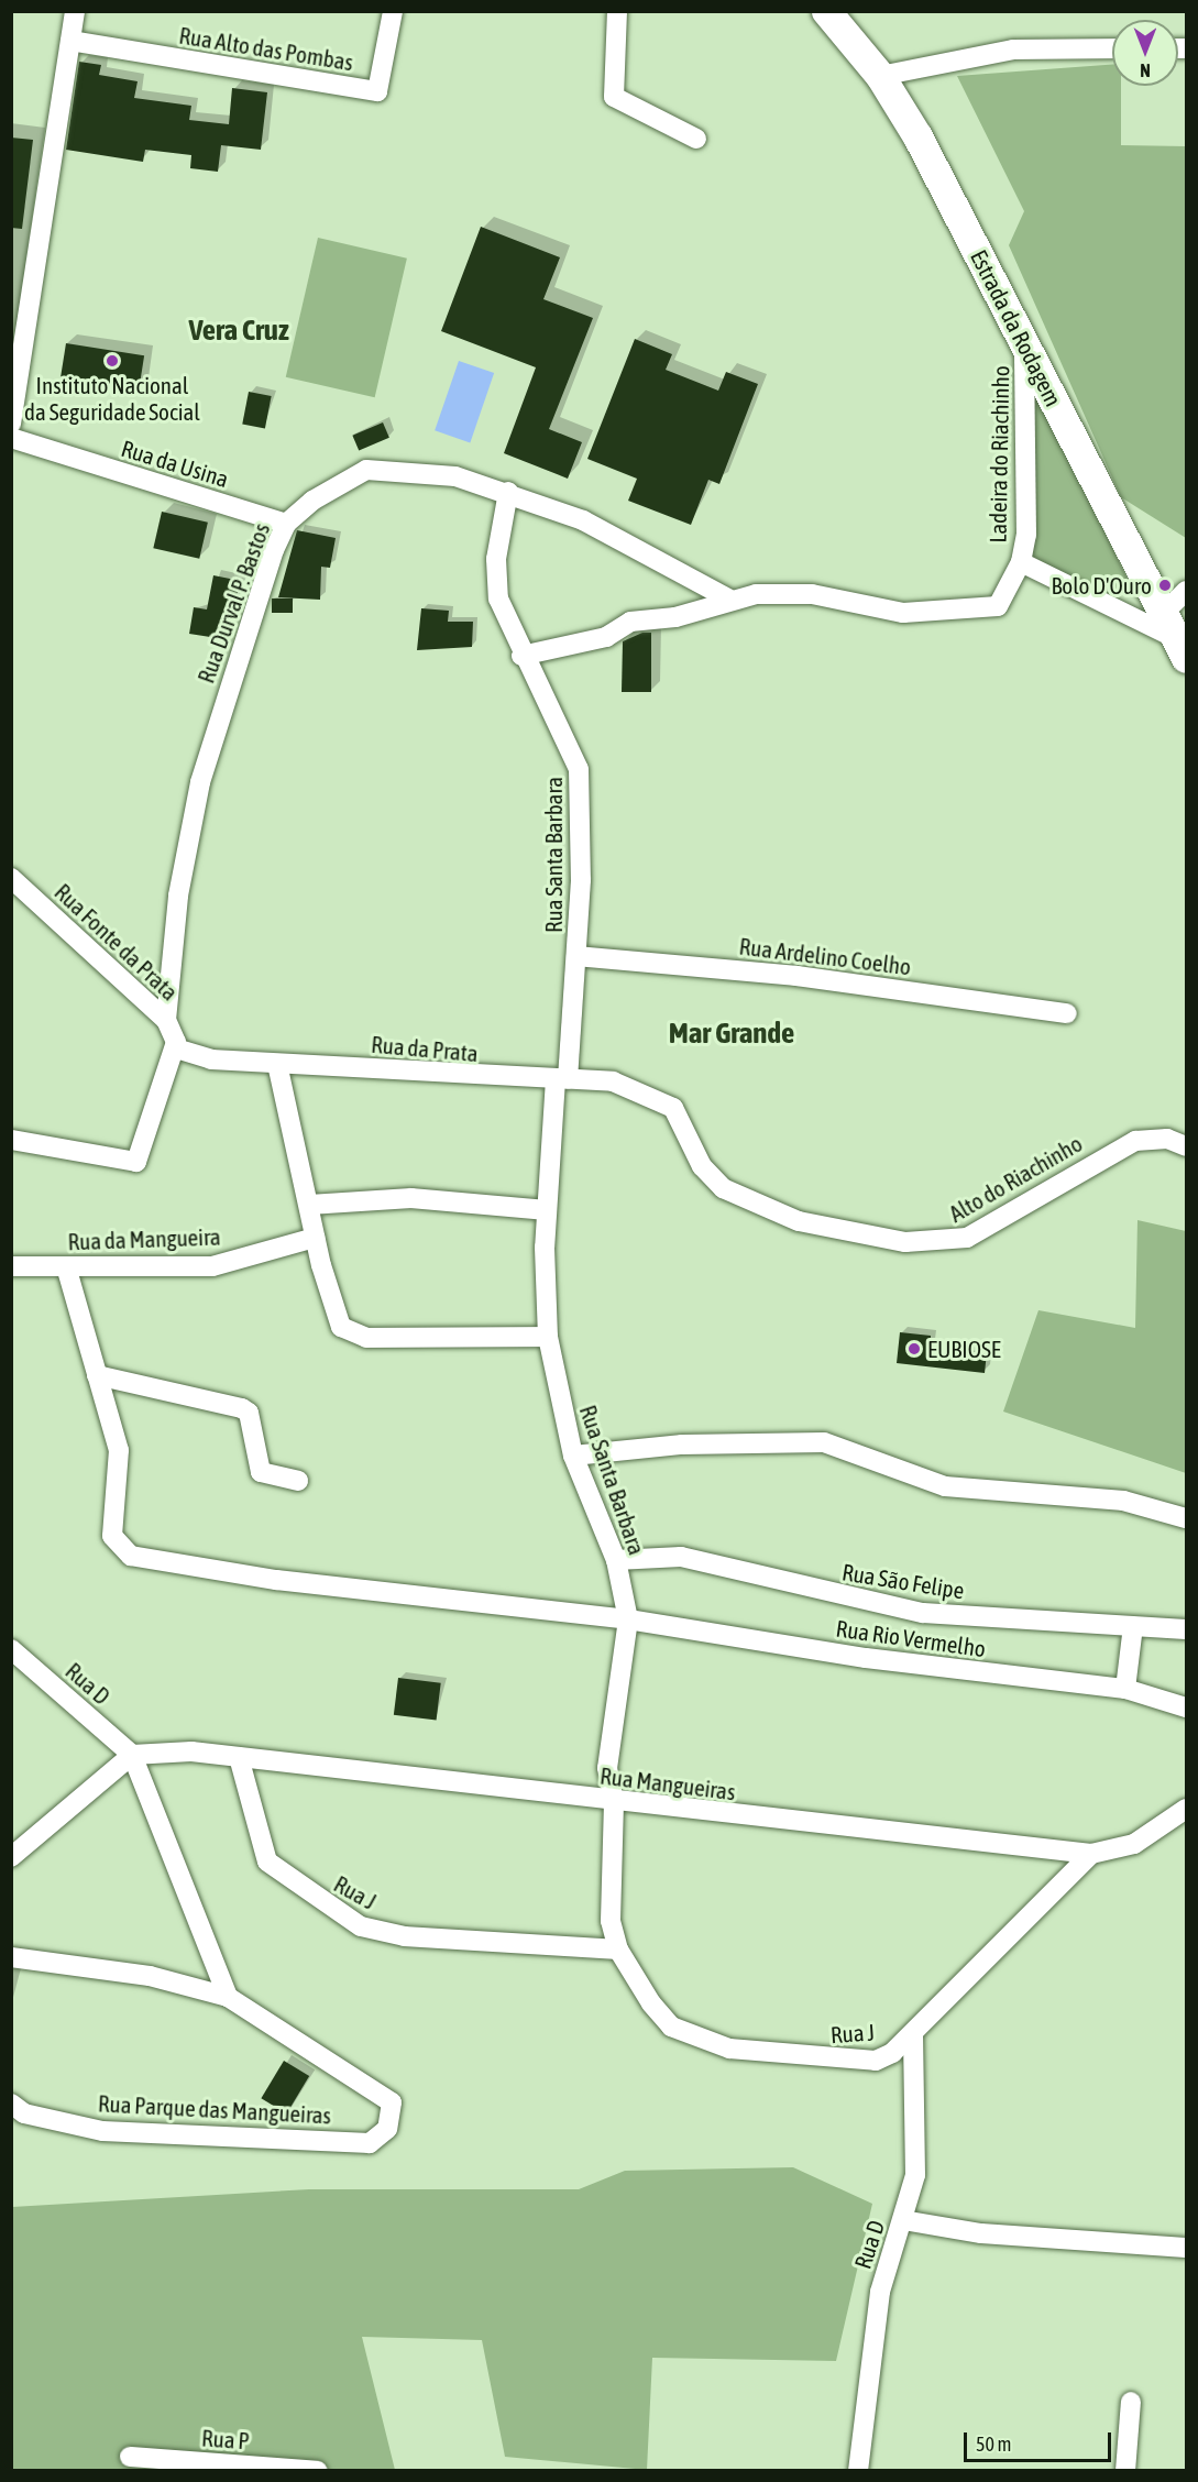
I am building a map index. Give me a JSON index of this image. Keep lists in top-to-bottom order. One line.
{"streets":{"main road":["Estrada da Rodagem"],"street":["Rua Alto das Pombas","Ladeira do Riachinho","Rua da Usina","Rua Durval P. Bastos","Rua Santa Barbara","Rua Fonte da Prata","Rua Ardelino Coelho","Rua da Prata","Alto do Riachinho","Rua da Mangueira","Rua São Felipe","Rua Rio Vermelho","Rua D","Rua Mangueiras","Rua J","Rua Parque das Mangueiras","Rua P"]},"crossings":[["Estrada da Rodagem","Ladeira do Riachinho"],["Ladeira do Riachinho","Rua Durval P. Bastos"],["Ladeira do Riachinho","Rua Santa Barbara"],["Rua da Usina","Rua Durval P. Bastos"],["Rua Durval P. Bastos","Rua Santa Barbara"],["Rua Durval P. Bastos","Rua Fonte da Prata"],["Rua Santa Barbara","Rua Ardelino Coelho"],["Rua Santa Barbara","Rua da Prata"],["Rua Santa Barbara","Alto do Riachinho"],["Rua Santa Barbara","Rua São Felipe"],["Rua Santa Barbara","Rua Rio Vermelho"],["Rua Santa Barbara","Rua J"],["Rua da Prata","Alto do Riachinho"],["Rua Rio Vermelho","Rua J"],["Rua D","Rua Mangueiras"],["Rua D","Rua J"],["Rua Mangueiras","Rua J"]],"districts":["Vera Cruz","Mar Grande"],"places":["Instituto Nacional da Seguridade Social","Bolo D'Ouro","EUBIOSE"],"scale_bar":"50 m","north":"bottom"}
